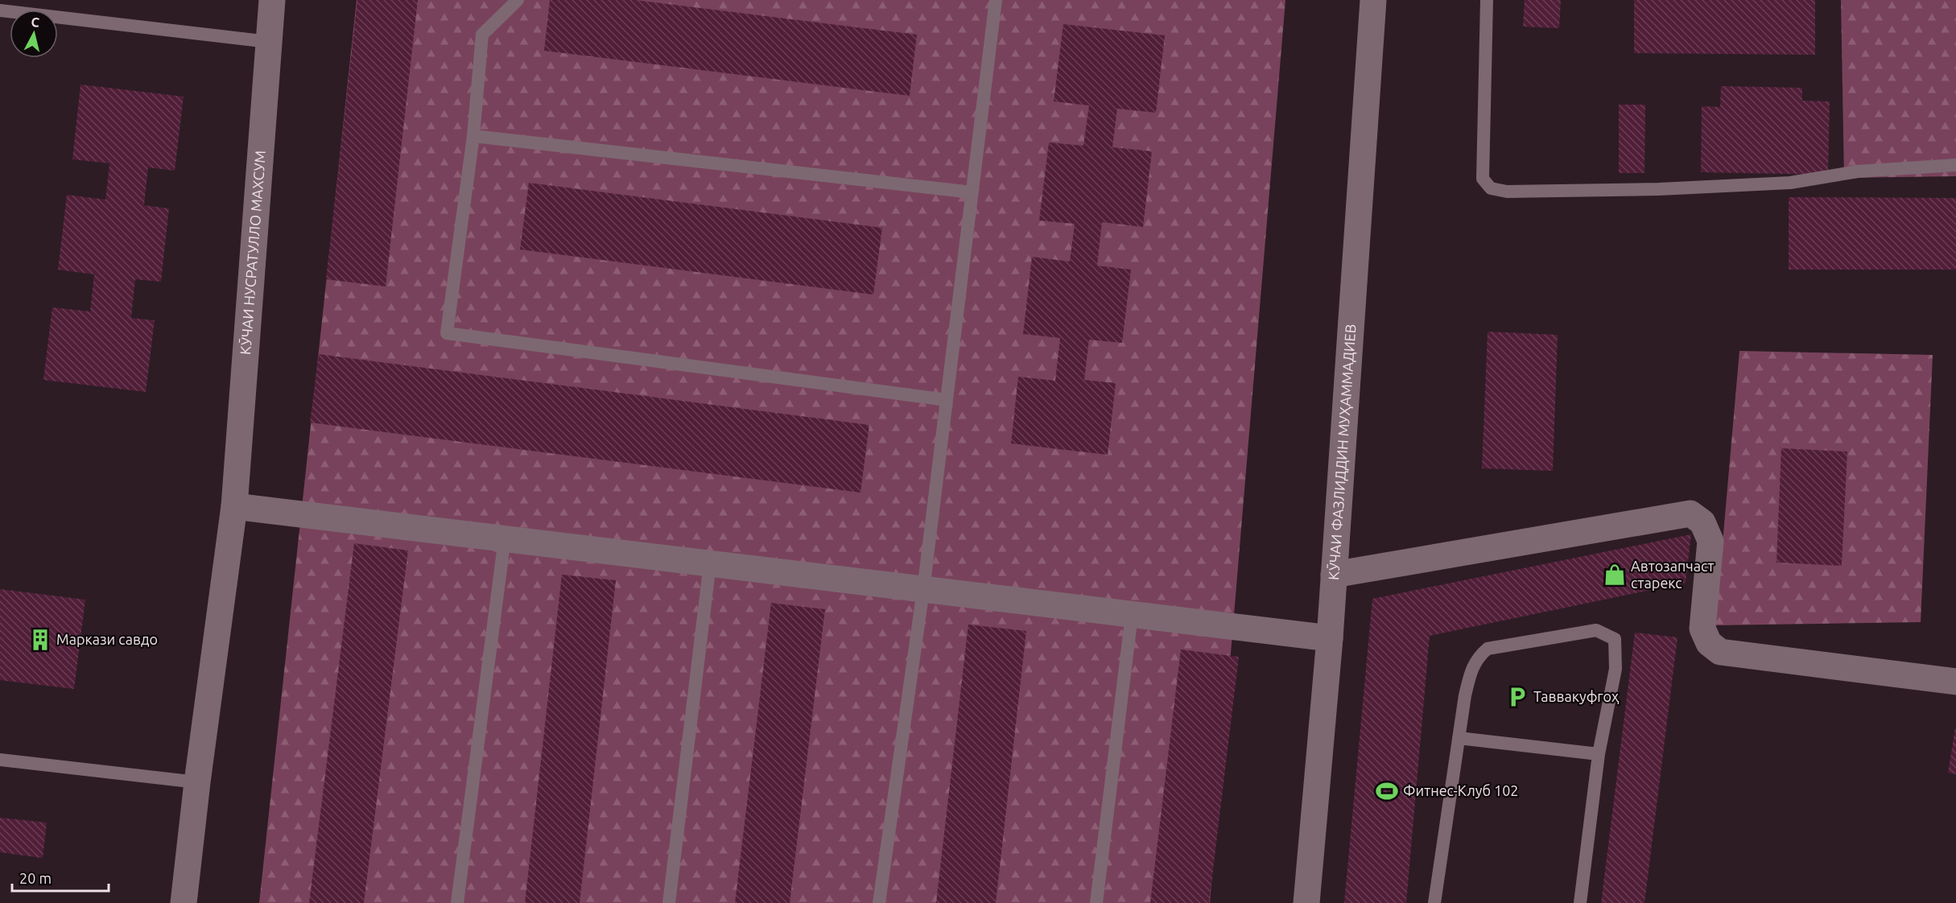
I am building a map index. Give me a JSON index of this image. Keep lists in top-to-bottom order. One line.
{"streets":{"street":["КӮЧАИ НУСРАТУЛЛО МАХСУМ","КӮЧАИ ФАЗЛИДДИН МУҲАММАДИЕВ"]},"places":{"shop":["Автозапчаст старекс"],"building":["Маркази савдо"],"parking":["Таввакуфгоҳ"],"sports":["Фитнес-Клуб 102"]},"scale_bar":"20 m","north":"top"}
